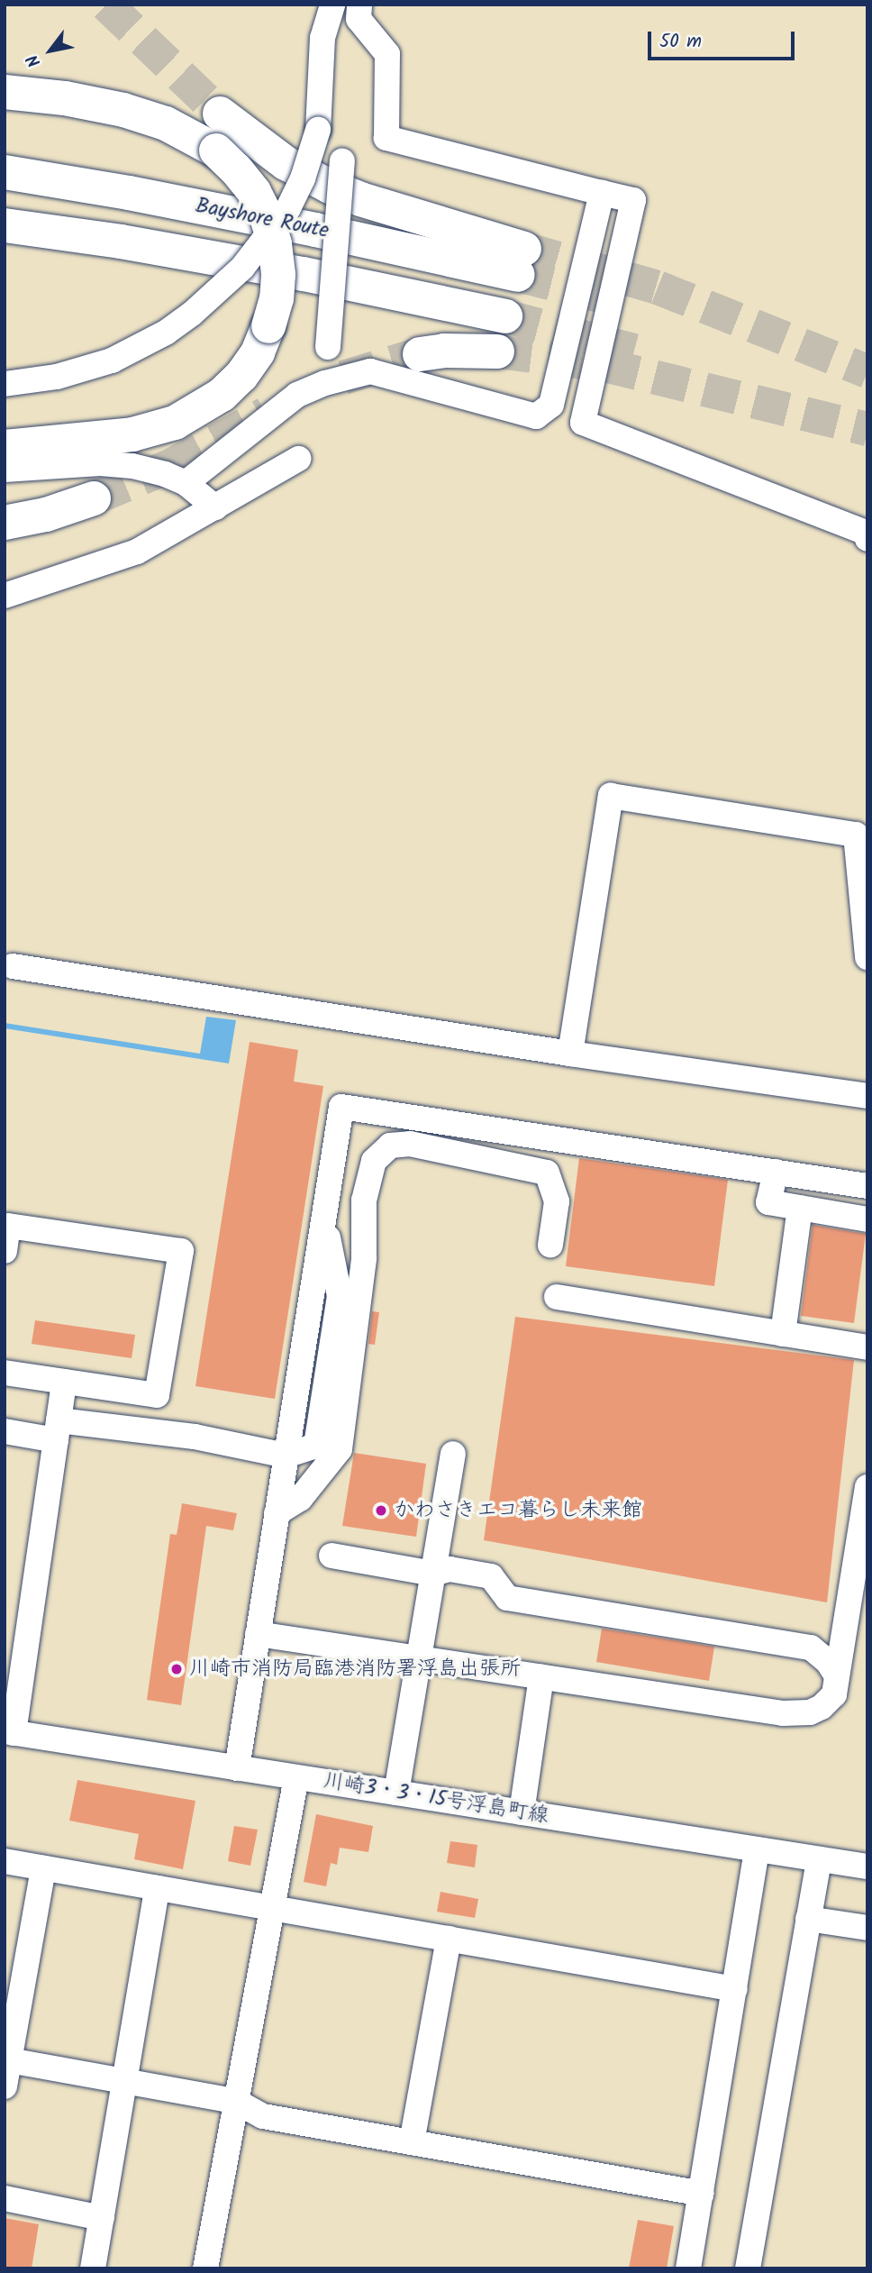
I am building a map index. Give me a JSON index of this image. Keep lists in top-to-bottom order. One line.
{"streets":{"highway":["Bayshore Route"],"street":["川崎3・3・15号浮島町線"]},"places":["かわさきエコ暮らし未来館","川崎市消防局臨港消防署浮島出張所"],"scale_bar":"50 m","north":"bottom left"}
